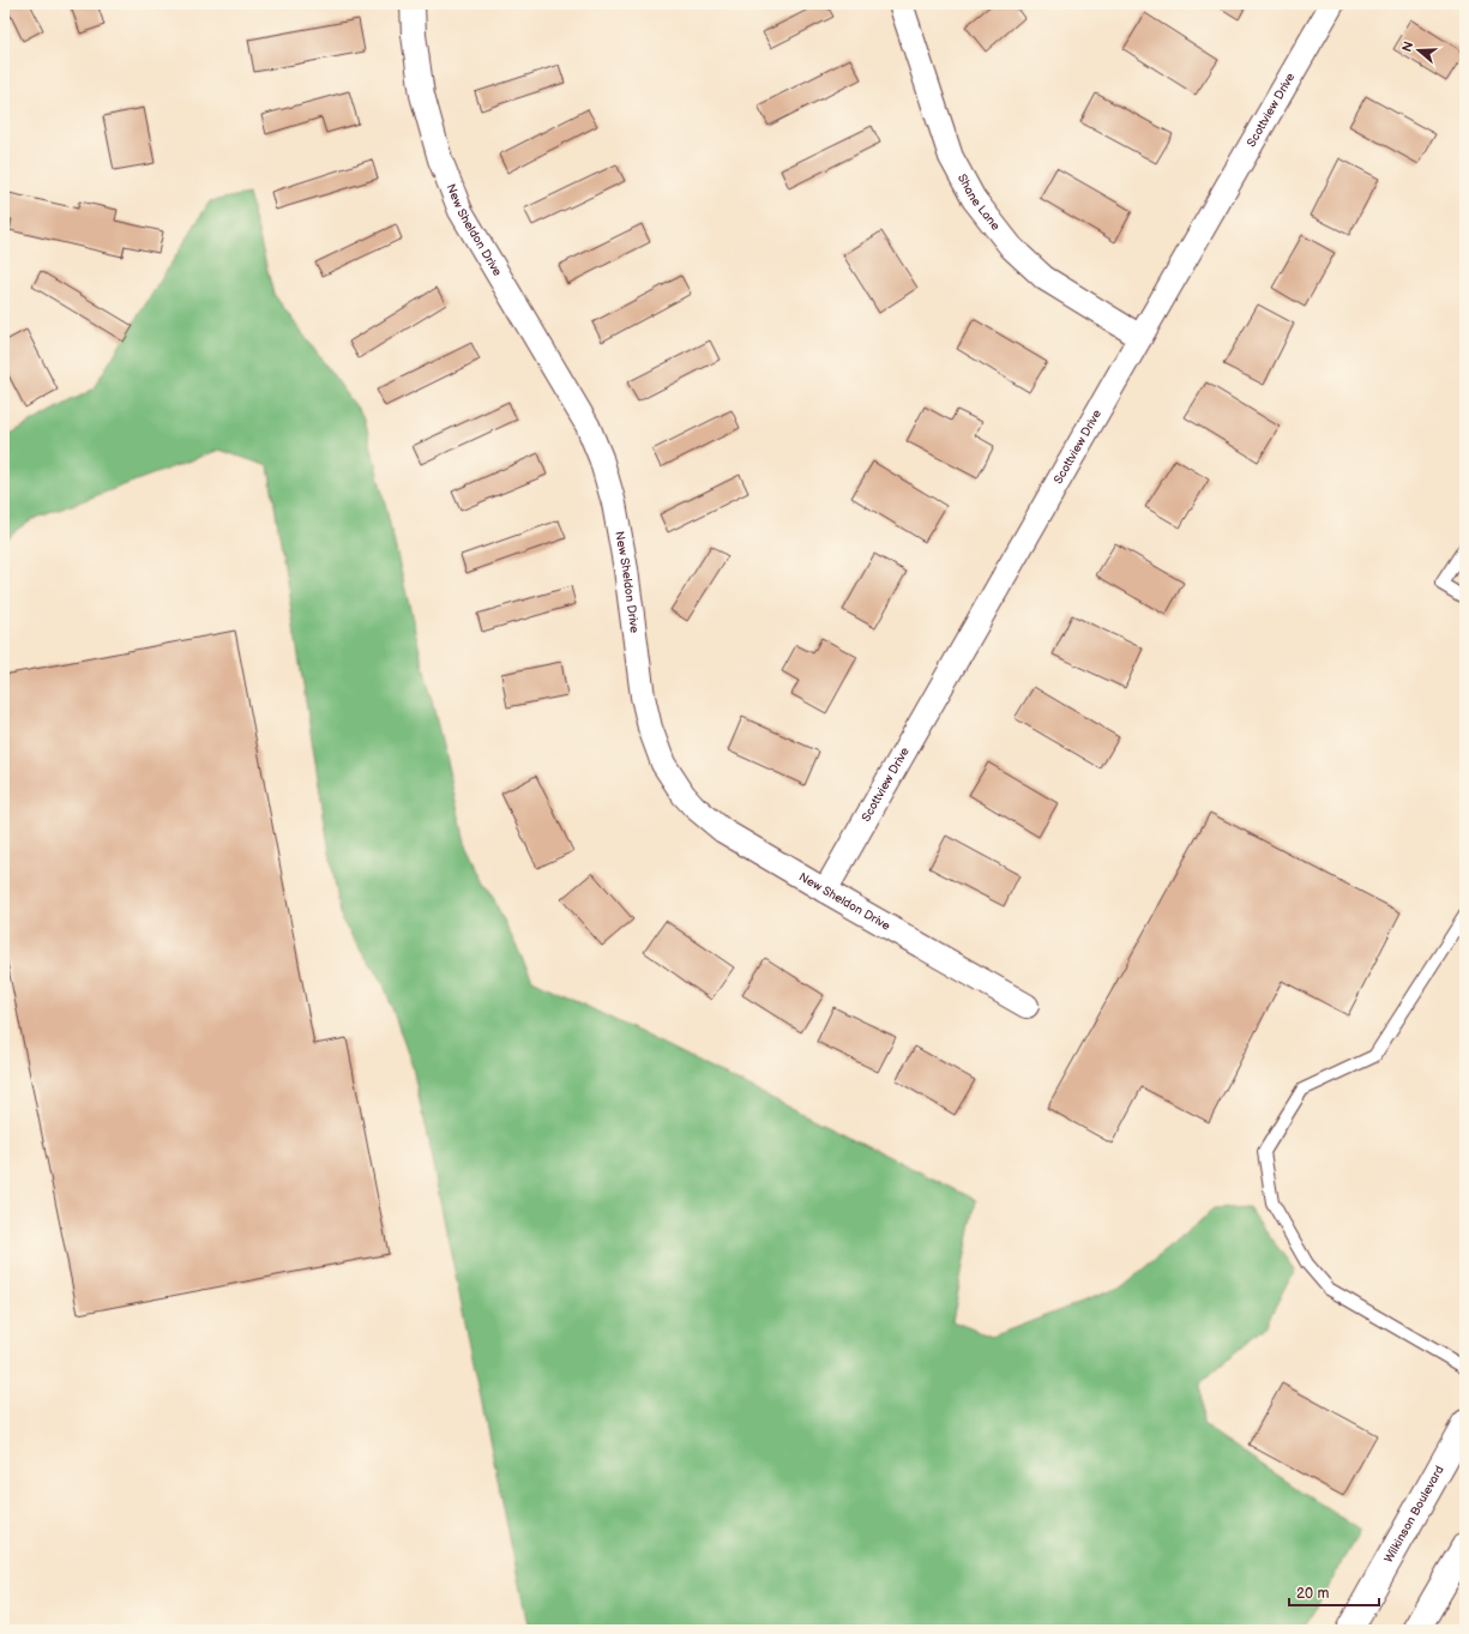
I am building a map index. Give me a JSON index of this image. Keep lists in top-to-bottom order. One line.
{"streets":{"main road":["Wilkinson Boulevard"],"street":["Scottview Drive","Shane Lane","New Sheldon Drive"]},"crossings":[["Scottview Drive","Shane Lane"],["Scottview Drive","New Sheldon Drive"]],"scale_bar":"20 m","north":"left"}
